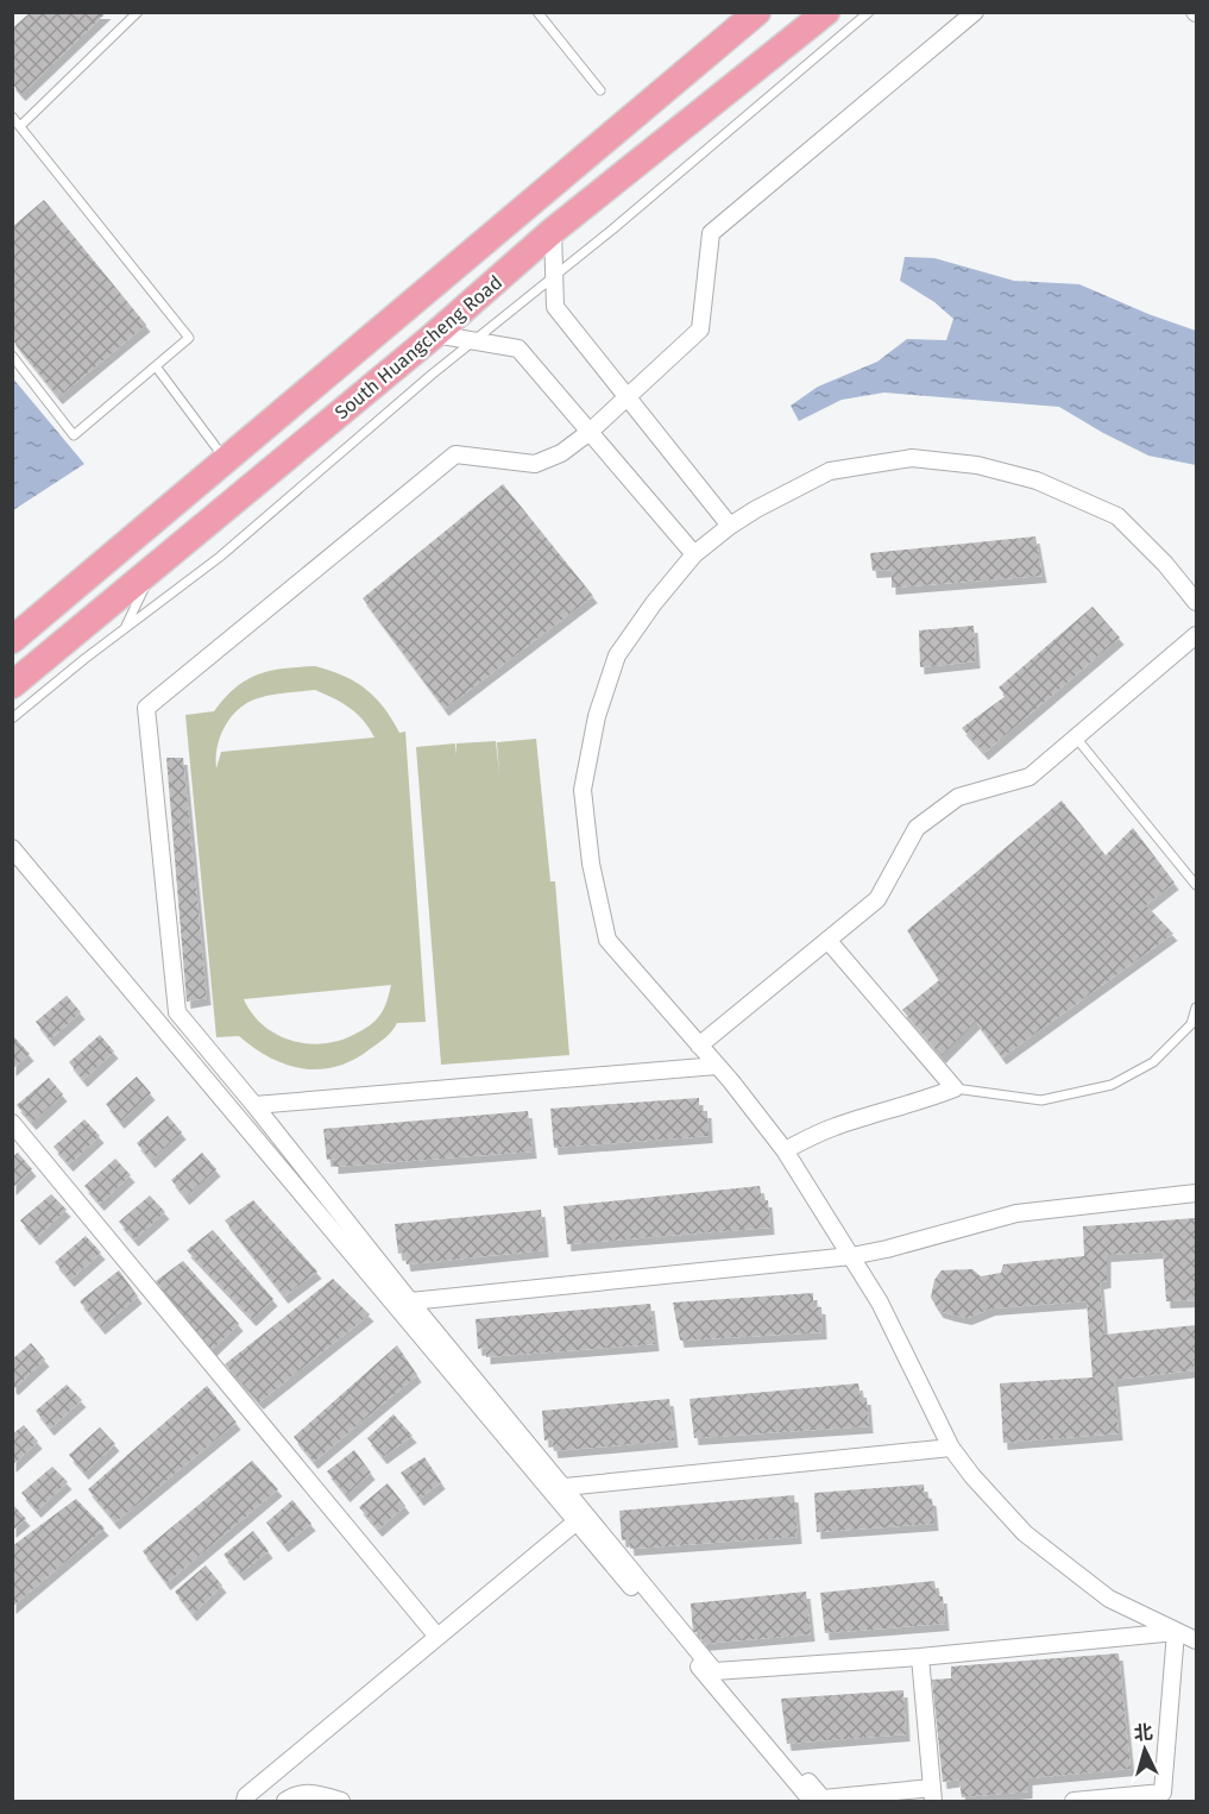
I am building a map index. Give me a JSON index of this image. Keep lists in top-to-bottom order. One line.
{"streets":{"main road":["South Huangcheng Road"]},"north":"top"}
